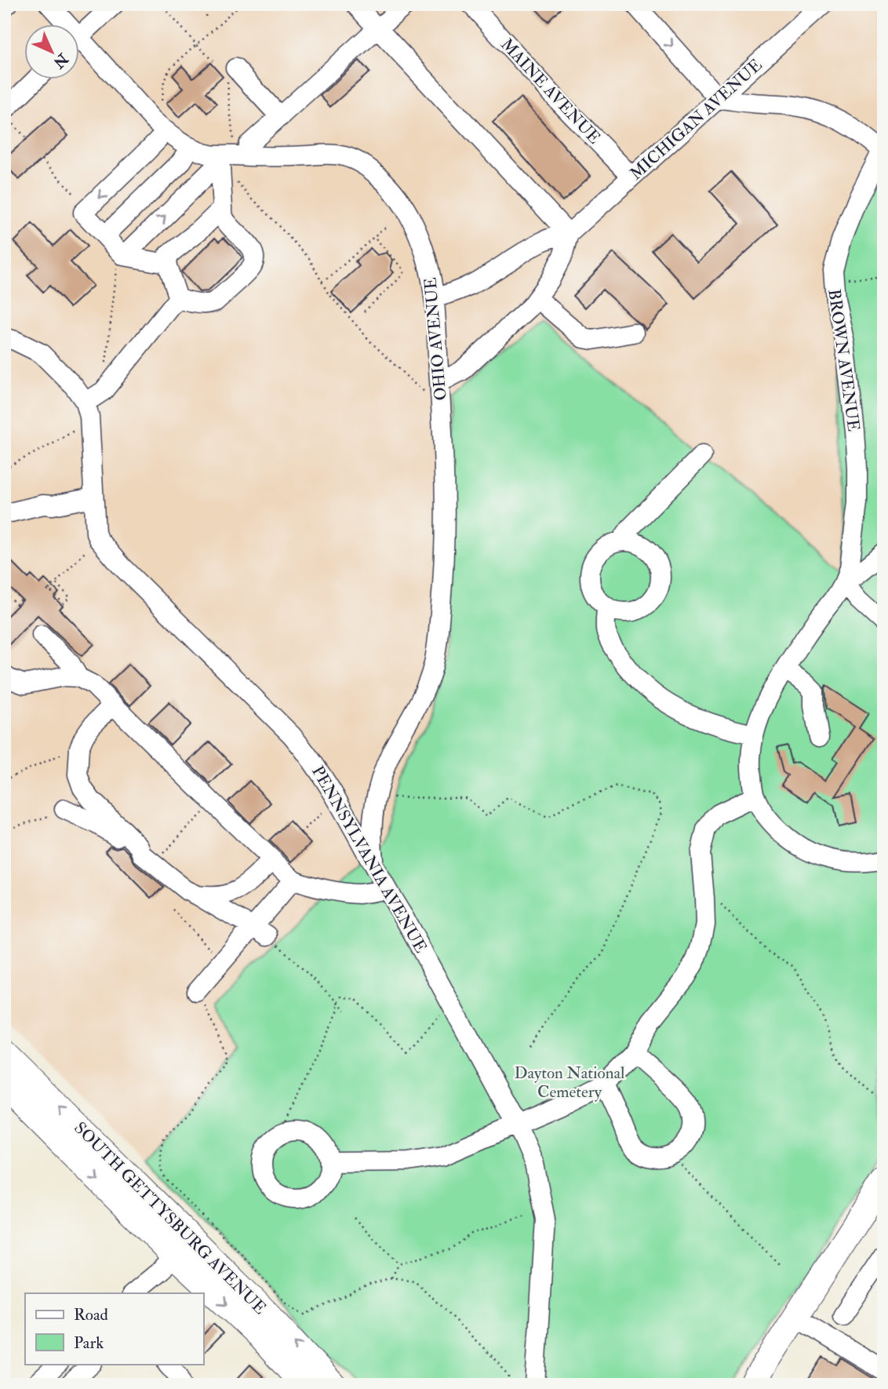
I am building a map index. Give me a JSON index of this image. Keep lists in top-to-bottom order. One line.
{"streets":{"main road":["SOUTH GETTYSBURG AVENUE"],"street":["MAINE AVENUE","MICHIGAN AVENUE","OHIO AVENUE","BROWN AVENUE","PENNSYLVANIA AVENUE"]},"crossings":[["MAINE AVENUE","MICHIGAN AVENUE"],["MICHIGAN AVENUE","OHIO AVENUE"],["OHIO AVENUE","PENNSYLVANIA AVENUE"]],"parks":["Dayton National Cemetery"],"legend":["Road","Park"],"north":"bottom right"}
